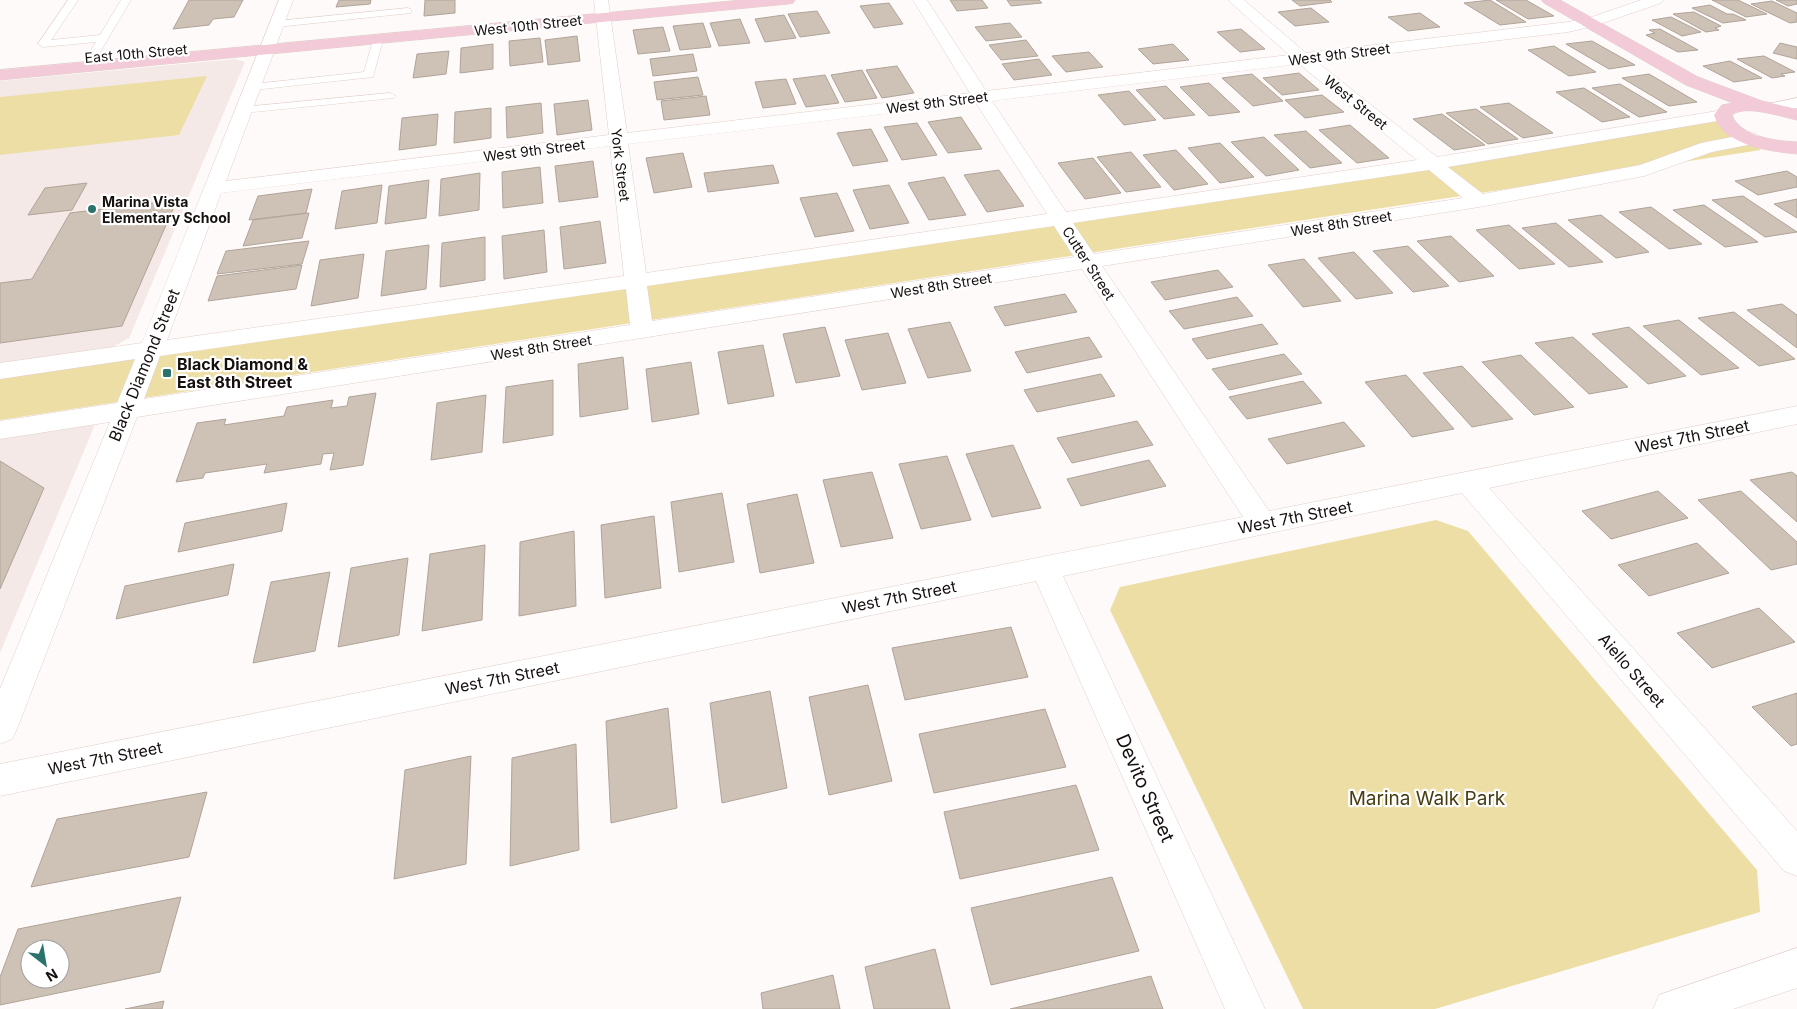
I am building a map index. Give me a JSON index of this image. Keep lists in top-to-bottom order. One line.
{"streets":{"main road":["West 10th Street","East 10th Street"],"street":["West 9th Street","West Street","York Street","West 8th Street","Cutter Street","Black Diamond Street","West 7th Street","Aiello Street","Devito Street"]},"crossings":[["West 10th Street","East 10th Street"],["West 10th Street","York Street"],["West 10th Street","Black Diamond Street"],["East 10th Street","Black Diamond Street"],["West 9th Street","West Street"],["West 9th Street","York Street"],["West 9th Street","Cutter Street"],["West 9th Street","Black Diamond Street"],["West Street","West 8th Street"],["York Street","West 8th Street"],["West 8th Street","Cutter Street"],["West 8th Street","Black Diamond Street"],["Cutter Street","West 7th Street"],["West 7th Street","Aiello Street"],["West 7th Street","Devito Street"]],"parks":["Marina Walk Park"],"places":{"other":["Marina Vista Elementary School"],"transit":["Black Diamond & East 8th Street"]},"north":"bottom right"}
